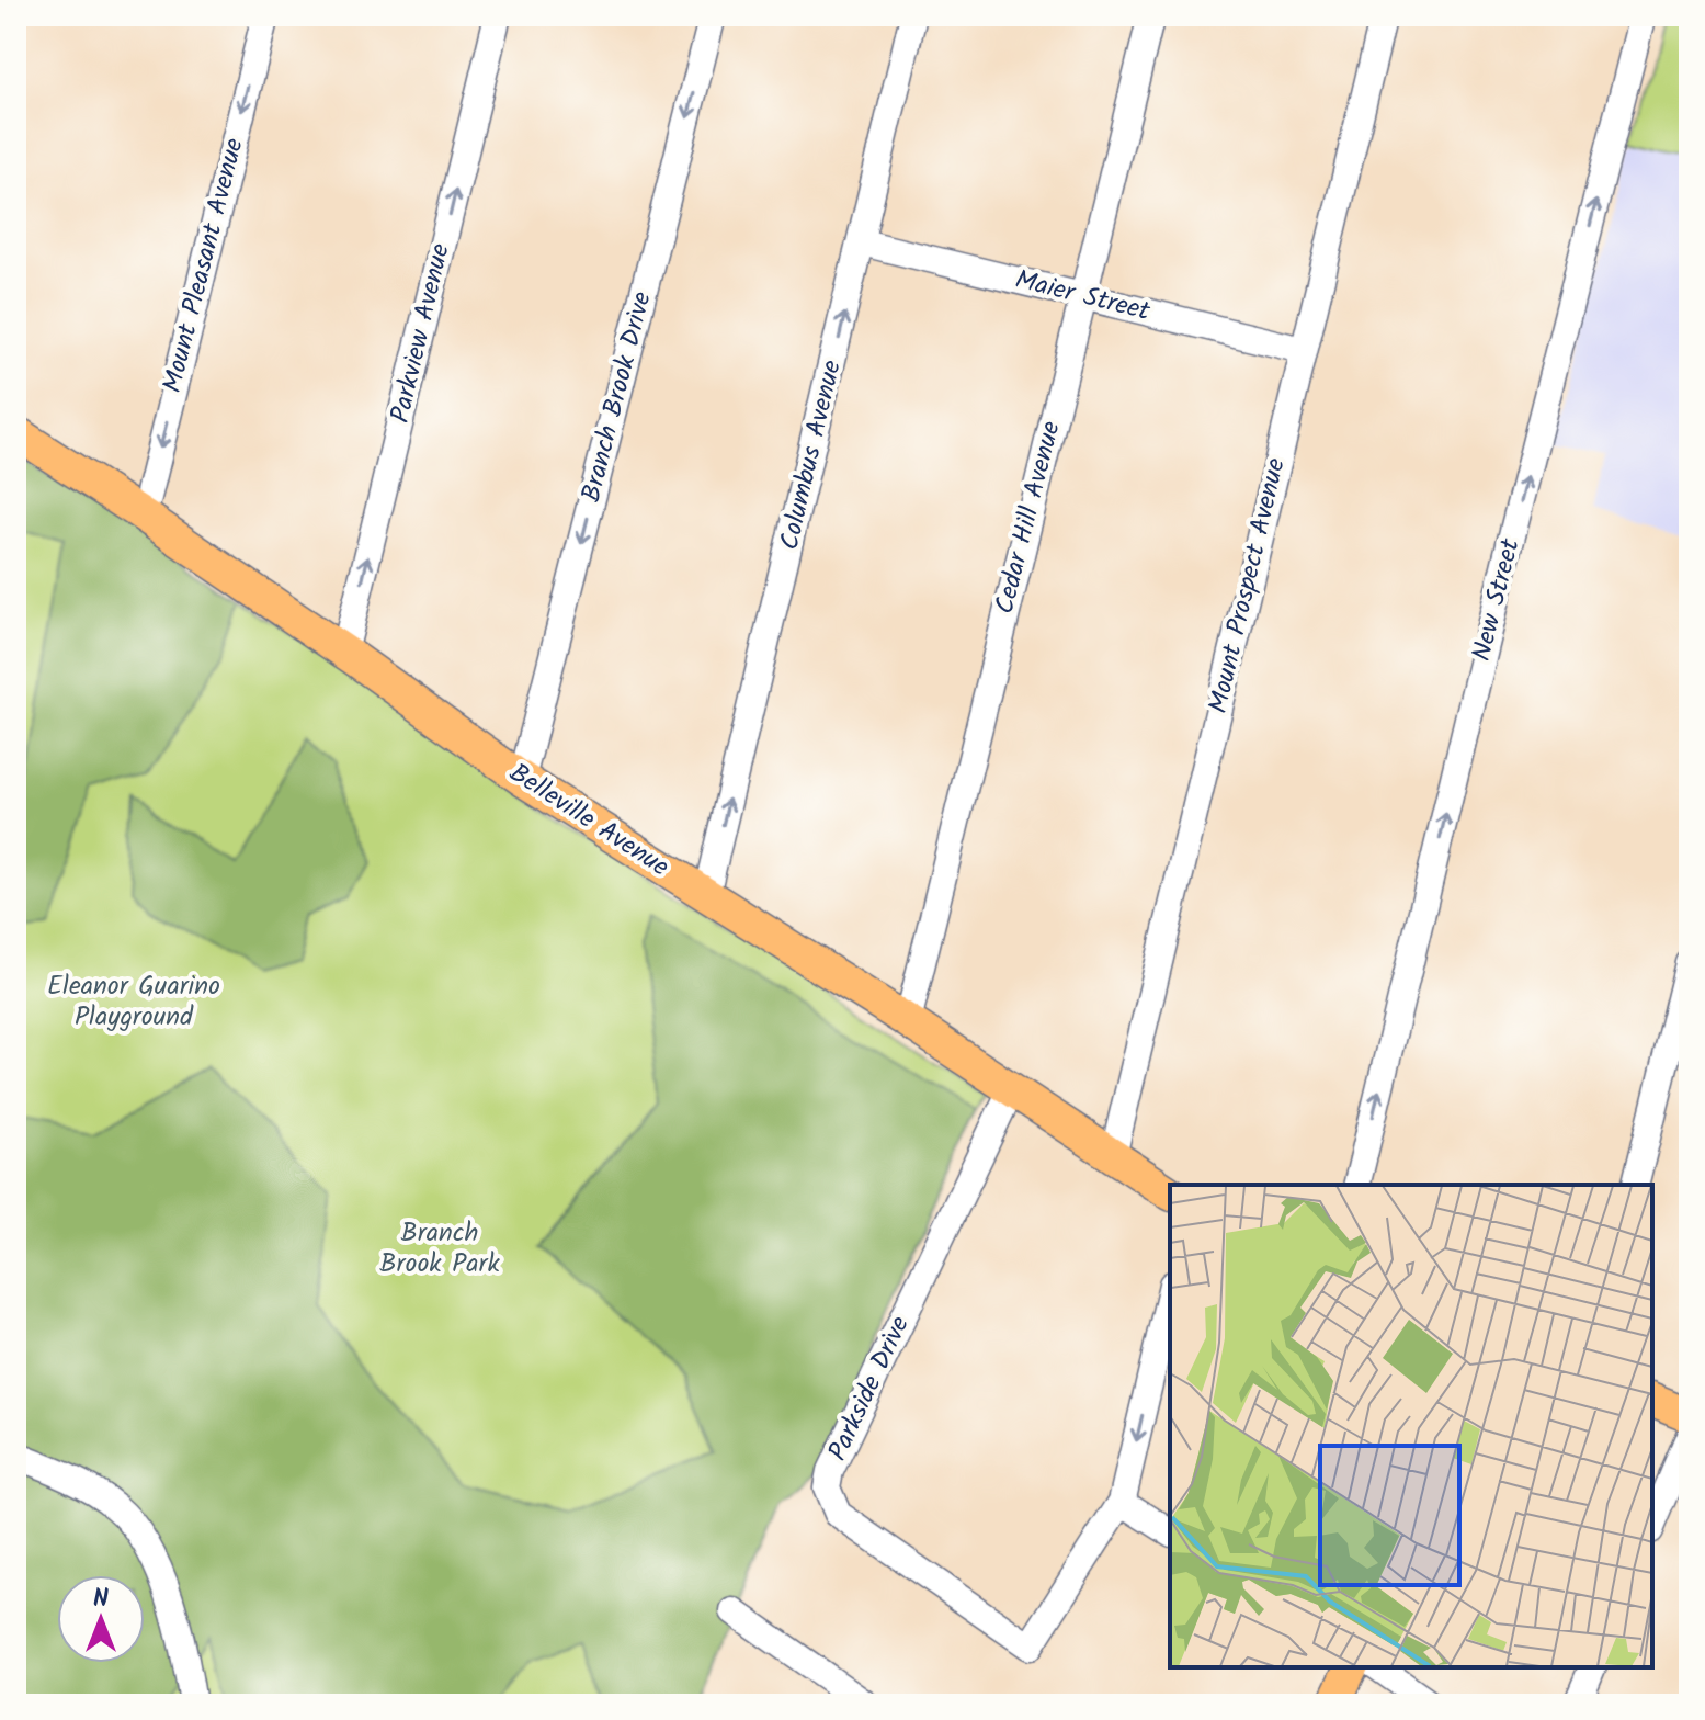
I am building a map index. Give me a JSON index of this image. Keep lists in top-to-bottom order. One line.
{"streets":{"main road":["Belleville Avenue"],"street":["Mount Pleasant Avenue","Maier Street","Parkview Avenue","Branch Brook Drive","Columbus Avenue","Cedar Hill Avenue","Mount Prospect Avenue","New Street","Parkside Drive"]},"crossings":[["Mount Pleasant Avenue","Belleville Avenue"],["Maier Street","Columbus Avenue"],["Maier Street","Cedar Hill Avenue"],["Maier Street","Mount Prospect Avenue"],["Parkview Avenue","Belleville Avenue"],["Branch Brook Drive","Belleville Avenue"],["Columbus Avenue","Belleville Avenue"],["Cedar Hill Avenue","Belleville Avenue"],["Mount Prospect Avenue","Belleville Avenue"],["Belleville Avenue","Parkside Drive"]],"one_way":["Mount Pleasant Avenue","Parkview Avenue","Branch Brook Drive","Columbus Avenue","New Street"],"parks":["Eleanor Guarino Playground","Branch Brook Park"],"north":"top"}
